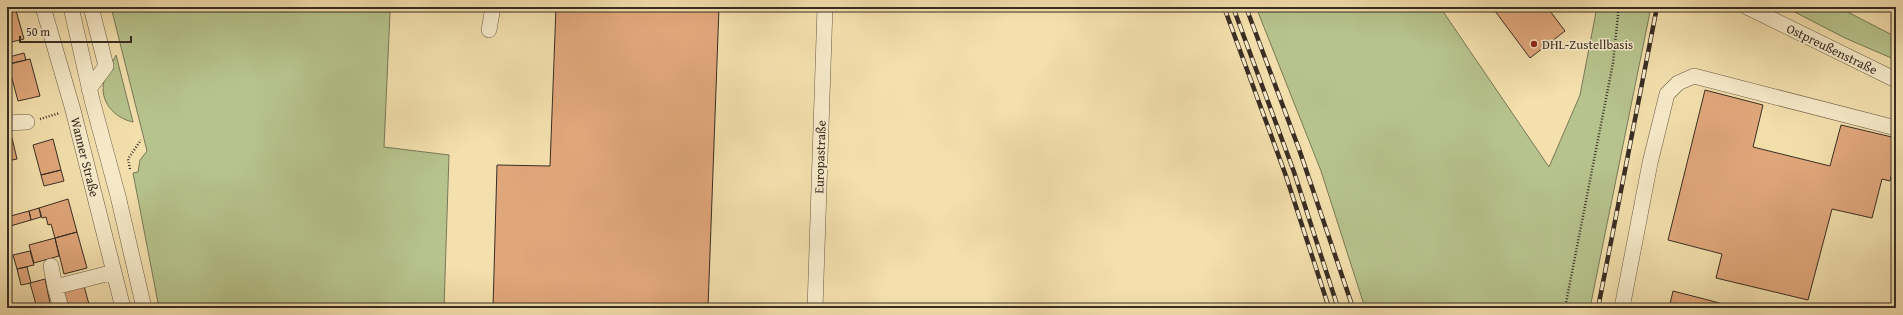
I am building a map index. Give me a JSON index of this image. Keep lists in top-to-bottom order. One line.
{"streets":{"street":["Ostpreußenstraße","Wanner Straße","Europastraße"]},"places":["DHL-Zustellbasis"],"scale_bar":"50 m"}
